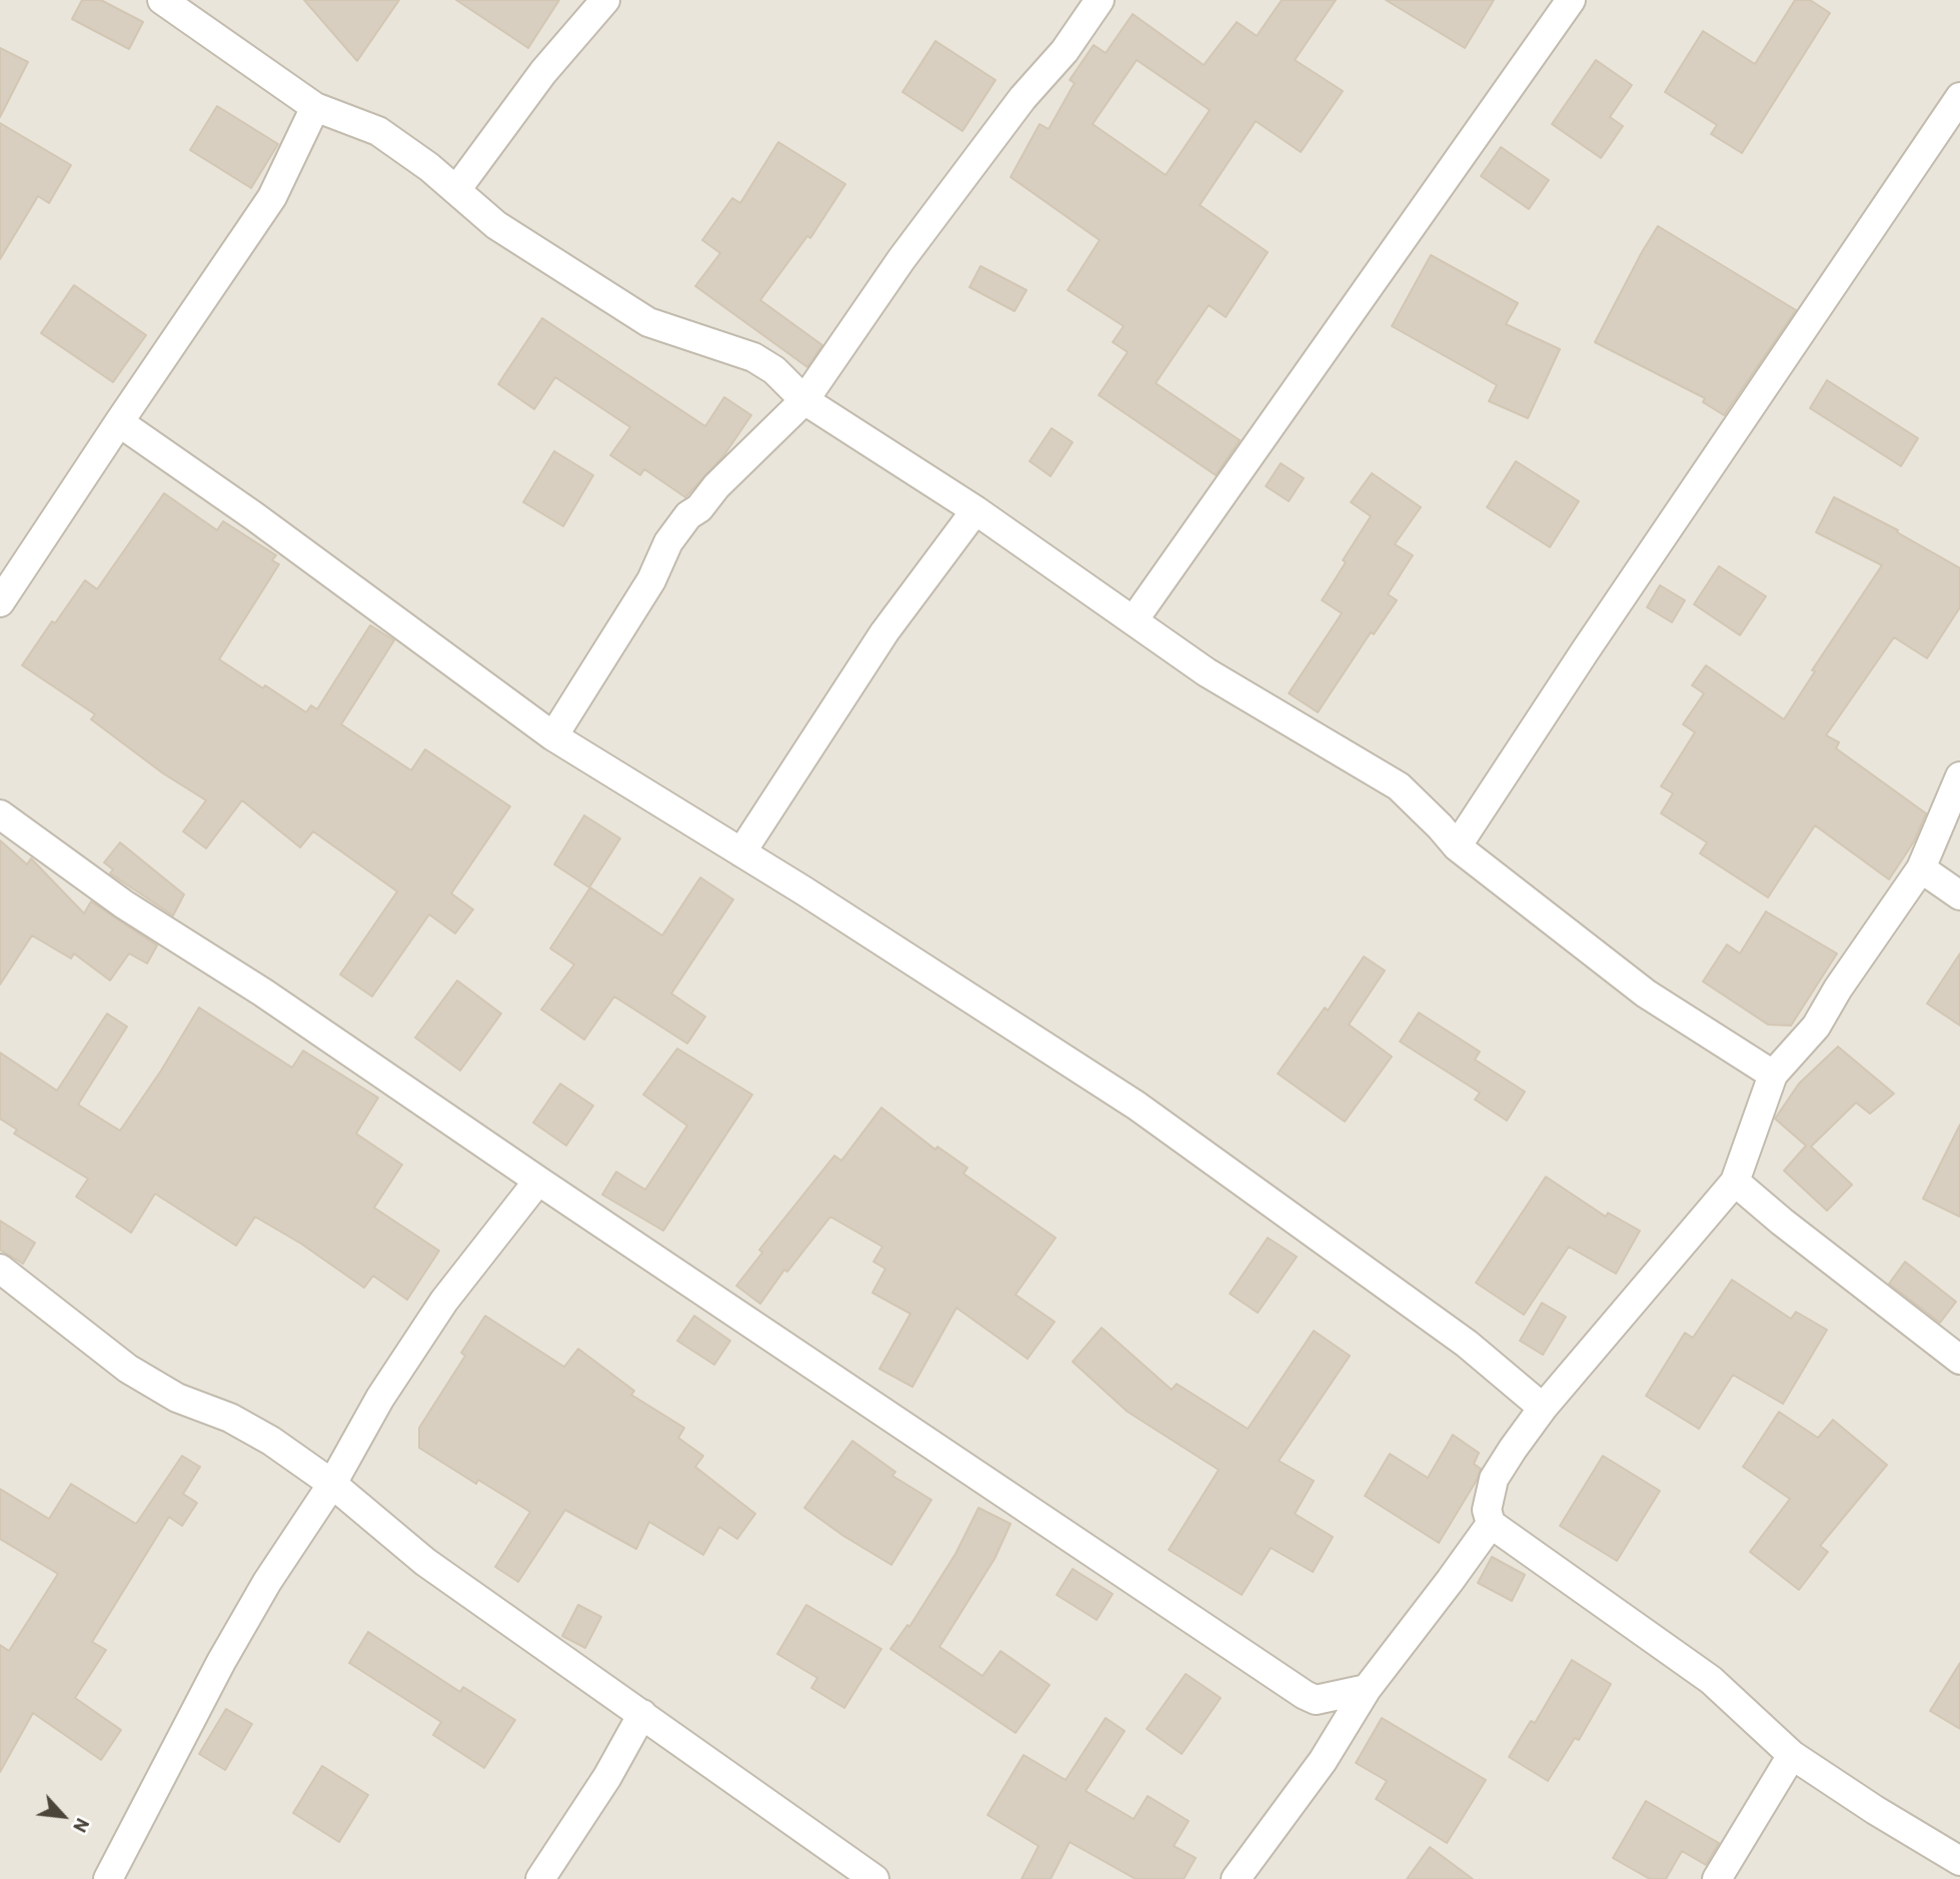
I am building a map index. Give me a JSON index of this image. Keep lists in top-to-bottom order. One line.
{"north":"bottom right"}
